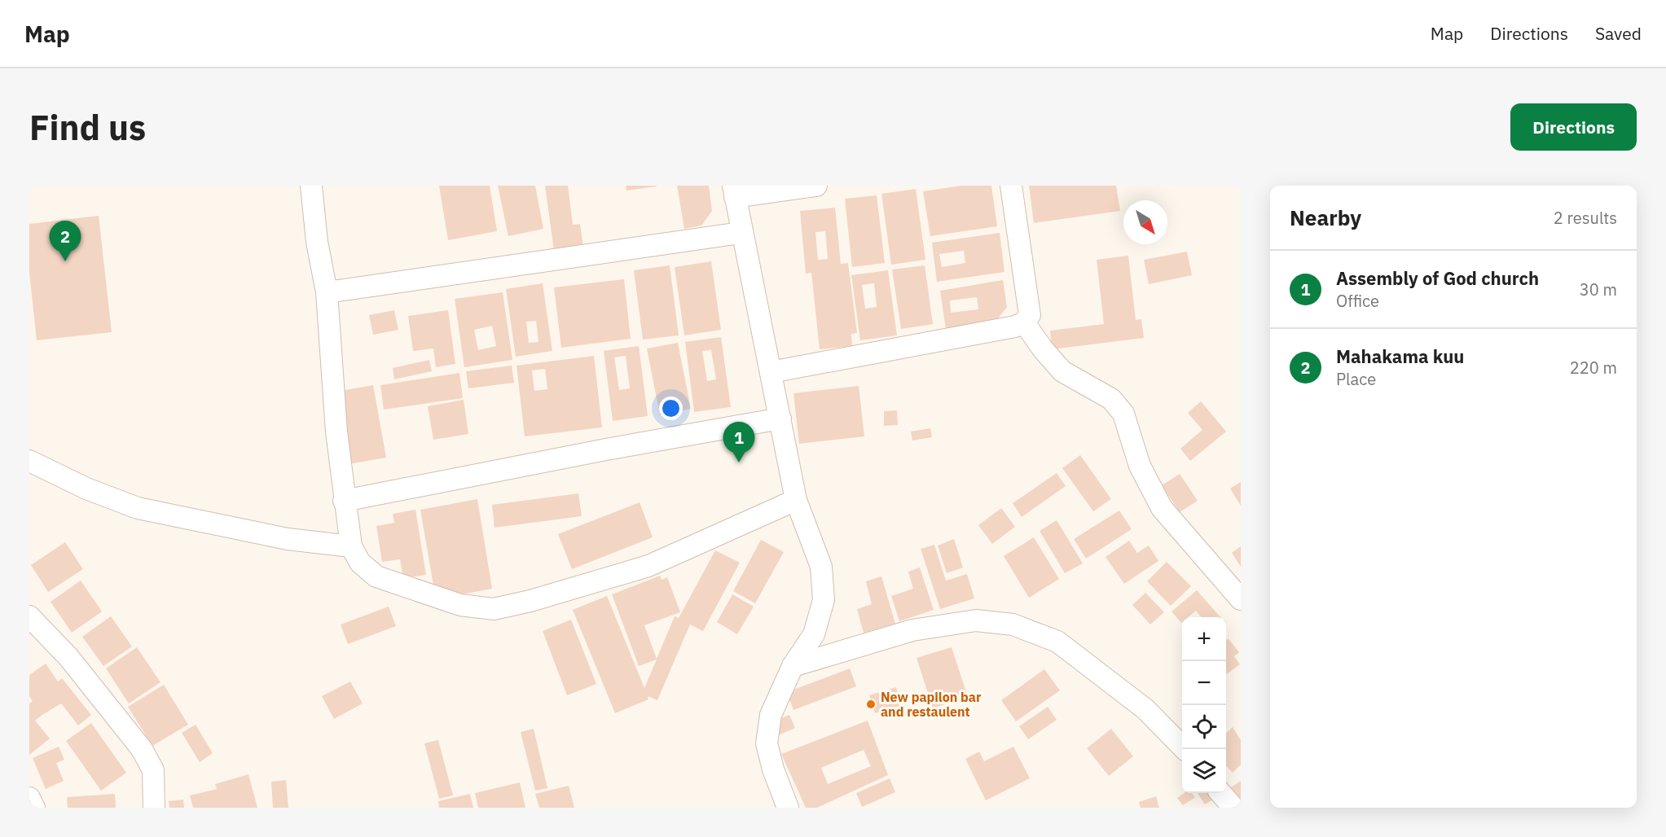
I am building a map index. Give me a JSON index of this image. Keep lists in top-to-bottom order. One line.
{"places":["New papilon bar and restaulent"],"north":"bottom right","page":{"header":"Map","nav":["Map","Directions","Saved"],"buttons":"Directions","title":"Find us","heading":["Nearby","2 results"],"pins":["2","1"],"list":[{"mark":"1","name":"Assembly of God church","note":"Office","value":"30 m"},{"mark":"2","name":"Mahakama kuu","note":"Place","value":"220 m"}],"map_buttons":["+","−"]}}
